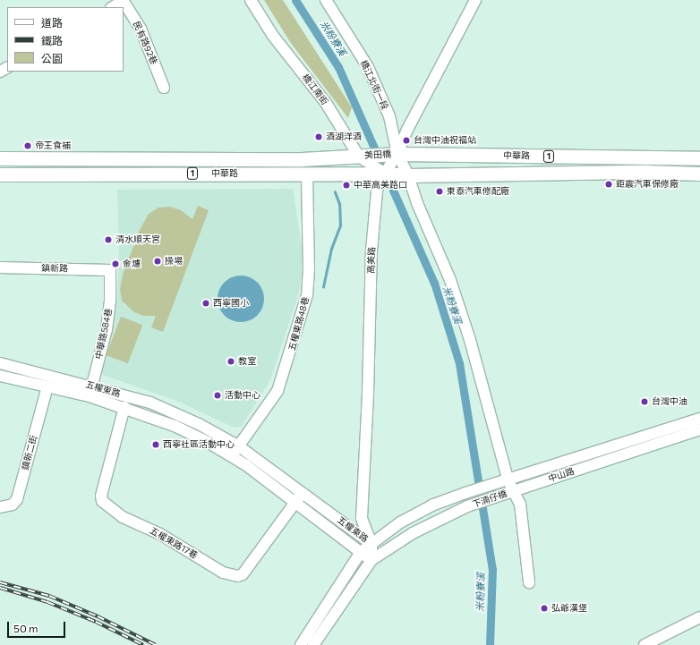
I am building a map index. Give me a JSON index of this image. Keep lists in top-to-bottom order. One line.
{"streets":{"main road":["美田橋","中華路","1"],"street":["民有路92巷","橋江北街一段","橋江南街","高美路","鎮新路","五權東路48巷","中華路584巷","五權東路","鎮新二街","中山路","下湳仔橋","五權東路17巷"]},"crossings":[["橋江北街一段","美田橋"],["橋江北街一段","中華路"],["橋江北街一段","1"],["橋江北街一段","高美路"],["橋江北街一段","中山路"],["橋江北街一段","下湳仔橋"],["橋江南街","美田橋"],["橋江南街","中華路"],["橋江南街","1"],["橋江南街","高美路"],["美田橋","中華路"],["美田橋","高美路"],["中華路","1"],["中華路","高美路"],["中華路","五權東路48巷"],["1","高美路"],["高美路","五權東路"],["高美路","下湳仔橋"],["鎮新路","中華路584巷"],["五權東路48巷","五權東路"],["中華路584巷","五權東路"],["五權東路","鎮新二街"],["五權東路","下湳仔橋"],["五權東路","五權東路17巷"],["中山路","下湳仔橋"]],"water":["米粉寮溪"],"places":["酒湖洋酒","台灣中油祝福站","帝王食補","鉅震汽車保修廠","中華高美路口","東泰汽車修配廠","清水順天宮","操場","金爐","西寧國小","教室","活動中心","台灣中油","西寧社區活動中心","弘爺漢堡"],"legend":["道路","鐵路","公園"],"scale_bar":"50 m"}
